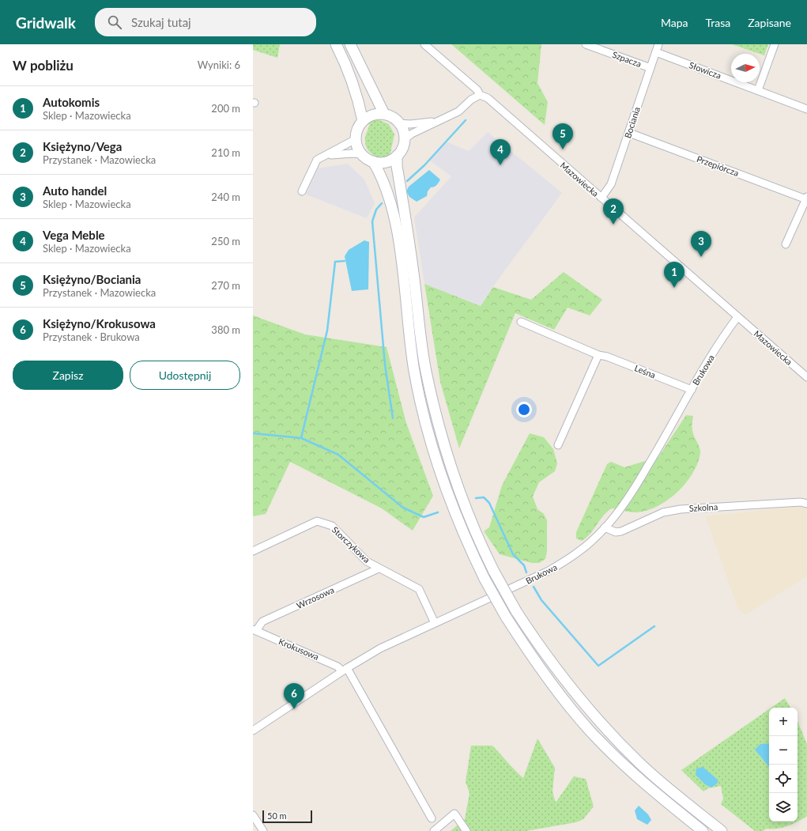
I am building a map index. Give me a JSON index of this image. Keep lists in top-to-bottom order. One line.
{"streets":{"street":["Szpacza","Słowicza","Bociania","Przepiórcza","Mazowiecka","Brukowa","Leśna","Szkolna","Storczykowa","Wrzosowa","Krokusowa"]},"crossings":[["Szpacza","Bociania"],["Słowicza","Bociania"],["Bociania","Przepiórcza"],["Bociania","Mazowiecka"],["Mazowiecka","Brukowa"],["Brukowa","Leśna"],["Brukowa","Szkolna"],["Brukowa","Storczykowa"],["Brukowa","Krokusowa"],["Storczykowa","Wrzosowa"],["Wrzosowa","Krokusowa"]],"scale_bar":"50 m","north":"right","page":{"header":"Gridwalk","search":"Szukaj tutaj","nav":["Mapa","Trasa","Zapisane"],"heading":["W pobliżu","Wyniki: 6"],"list":[{"mark":"1","name":"Autokomis","note":"Sklep · Mazowiecka","value":"200 m"},{"mark":"2","name":"Księżyno/Vega","note":"Przystanek · Mazowiecka","value":"210 m"},{"mark":"3","name":"Auto handel","note":"Sklep · Mazowiecka","value":"240 m"},{"mark":"4","name":"Vega Meble","note":"Sklep · Mazowiecka","value":"250 m"},{"mark":"5","name":"Księżyno/Bociania","note":"Przystanek · Mazowiecka","value":"270 m"},{"mark":"6","name":"Księżyno/Krokusowa","note":"Przystanek · Brukowa","value":"380 m"}],"pins":["5","4","2","3","1","6"],"buttons":["Zapisz","Udostępnij"],"map_buttons":["+","−"],"scale":"50 m"}}
